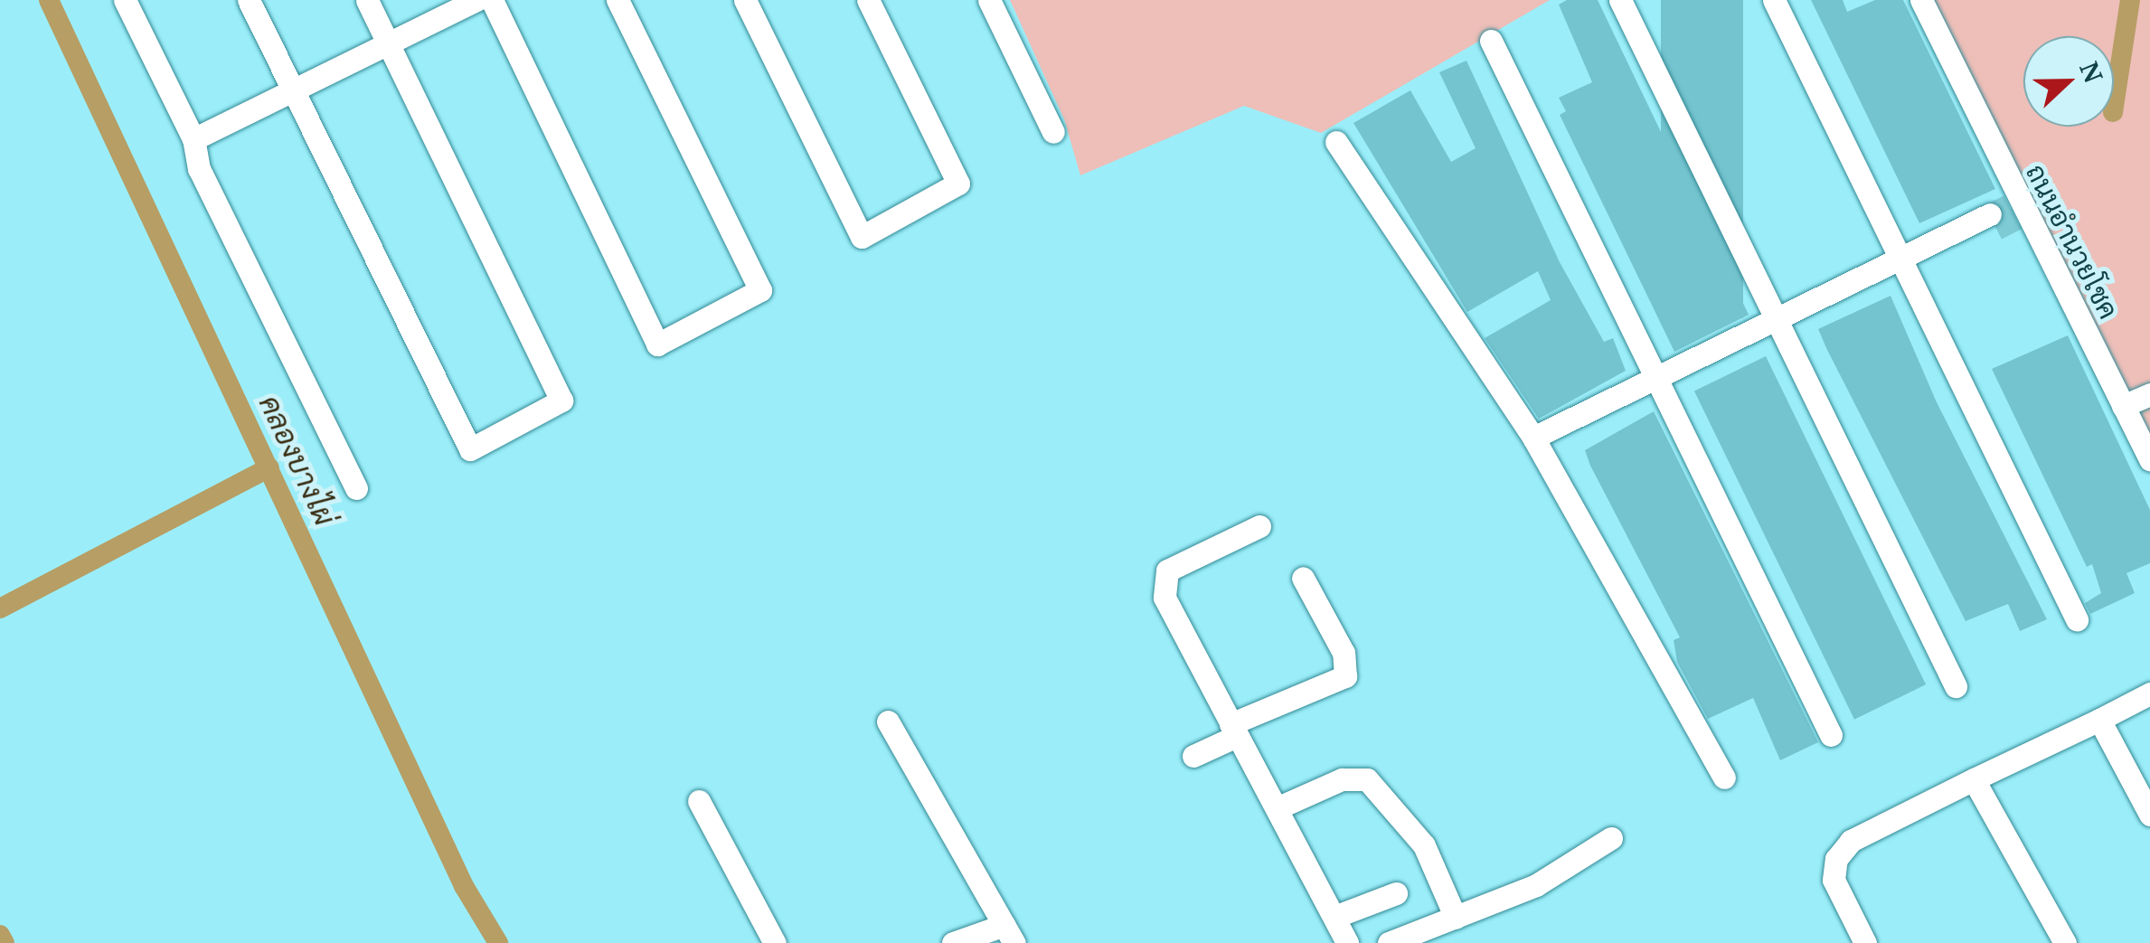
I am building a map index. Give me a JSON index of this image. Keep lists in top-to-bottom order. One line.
{"streets":{"street":["ถนนอำนวยโชค"]},"water":["คลองบางไผ่"],"north":"right"}
